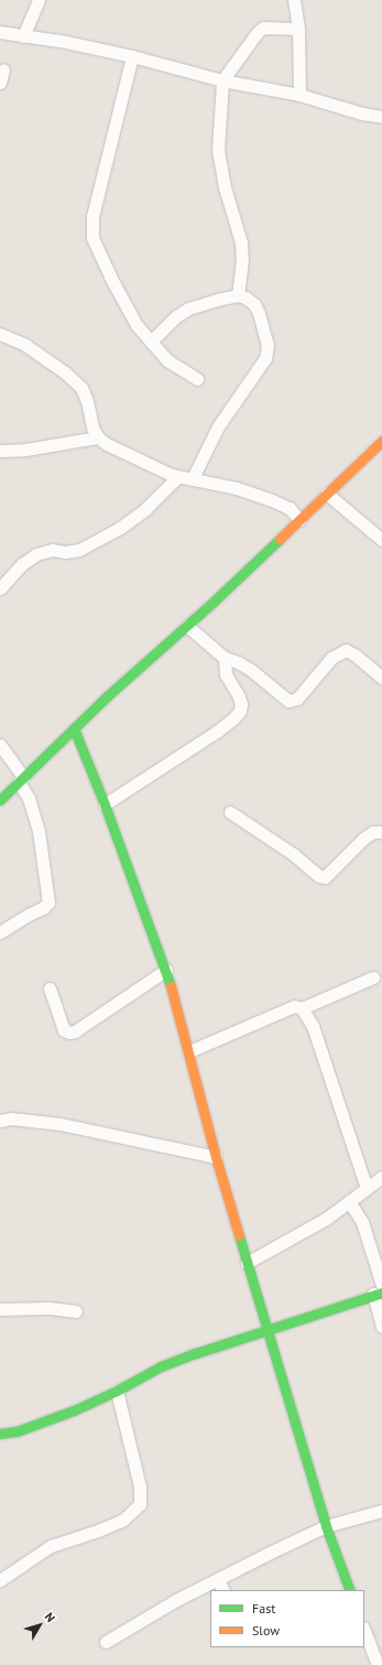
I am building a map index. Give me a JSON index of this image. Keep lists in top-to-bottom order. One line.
{"legend":["Fast","Slow"],"north":"top right"}
